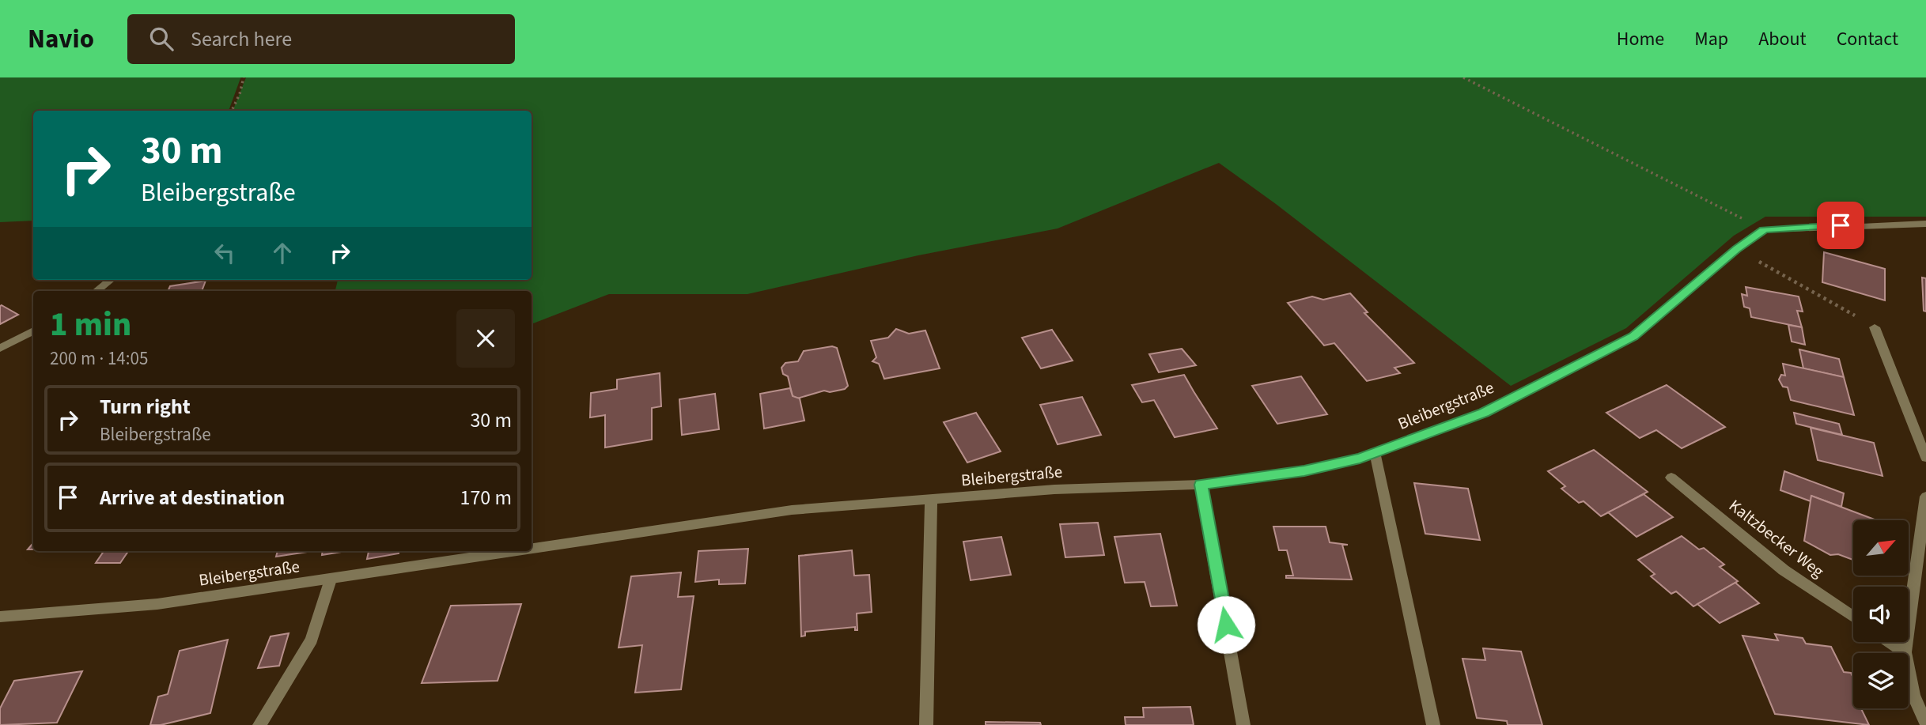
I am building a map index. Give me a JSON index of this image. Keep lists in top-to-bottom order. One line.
{"streets":{"street":["Bleibergstraße","Kaltzbecker Weg"]},"north":"top right","page":{"header":"Navio","search":"Search here","nav":["Home","Map","About","Contact"],"turn":["30 m","Bleibergstraße"],"heading":["1 min","200 m · 14:05"],"list":[{"name":"Turn right","note":"Bleibergstraße","value":"30 m"},{"name":"Arrive at destination","value":"170 m"}]}}
